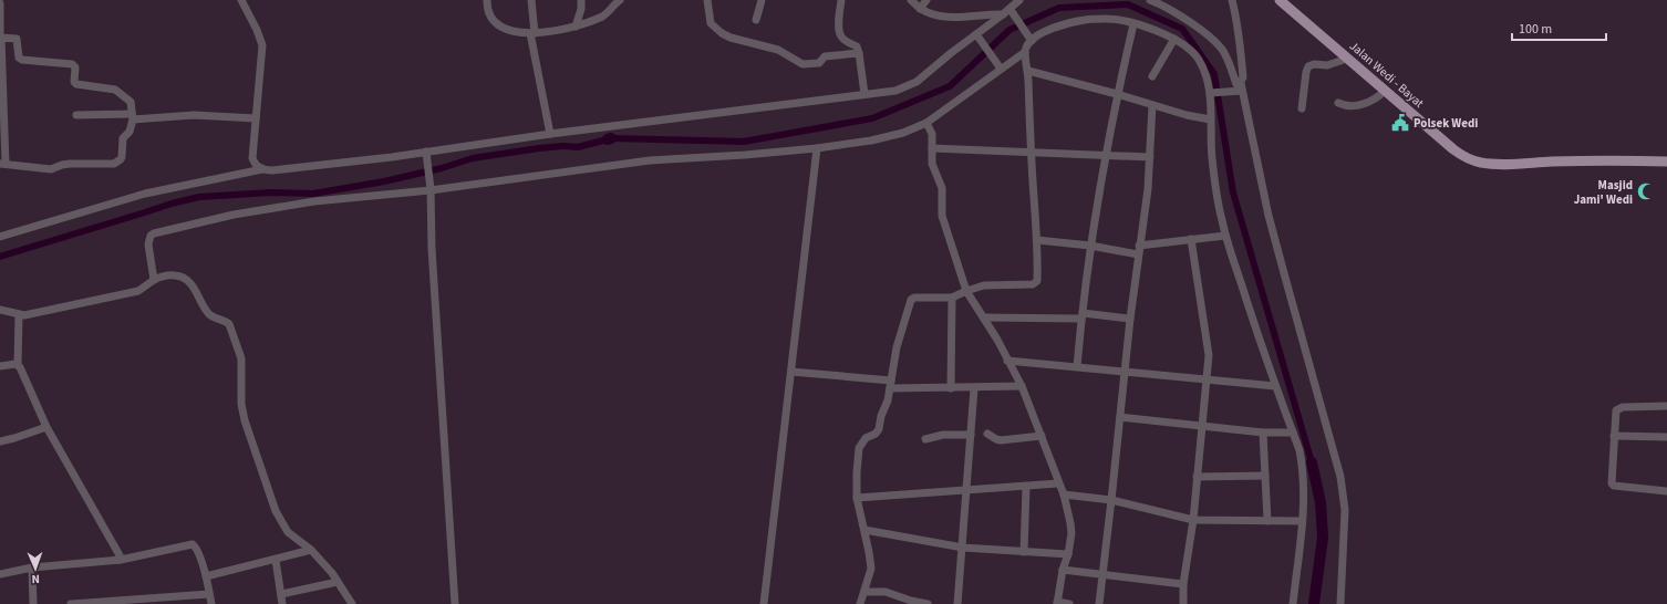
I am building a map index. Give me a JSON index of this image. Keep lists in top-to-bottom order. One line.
{"streets":{"main road":["Jalan Wedi - Bayat"]},"places":{"public building":["Polsek Wedi"],"mosque":["Masjid Jami' Wedi"]},"scale_bar":"100 m","north":"bottom"}
